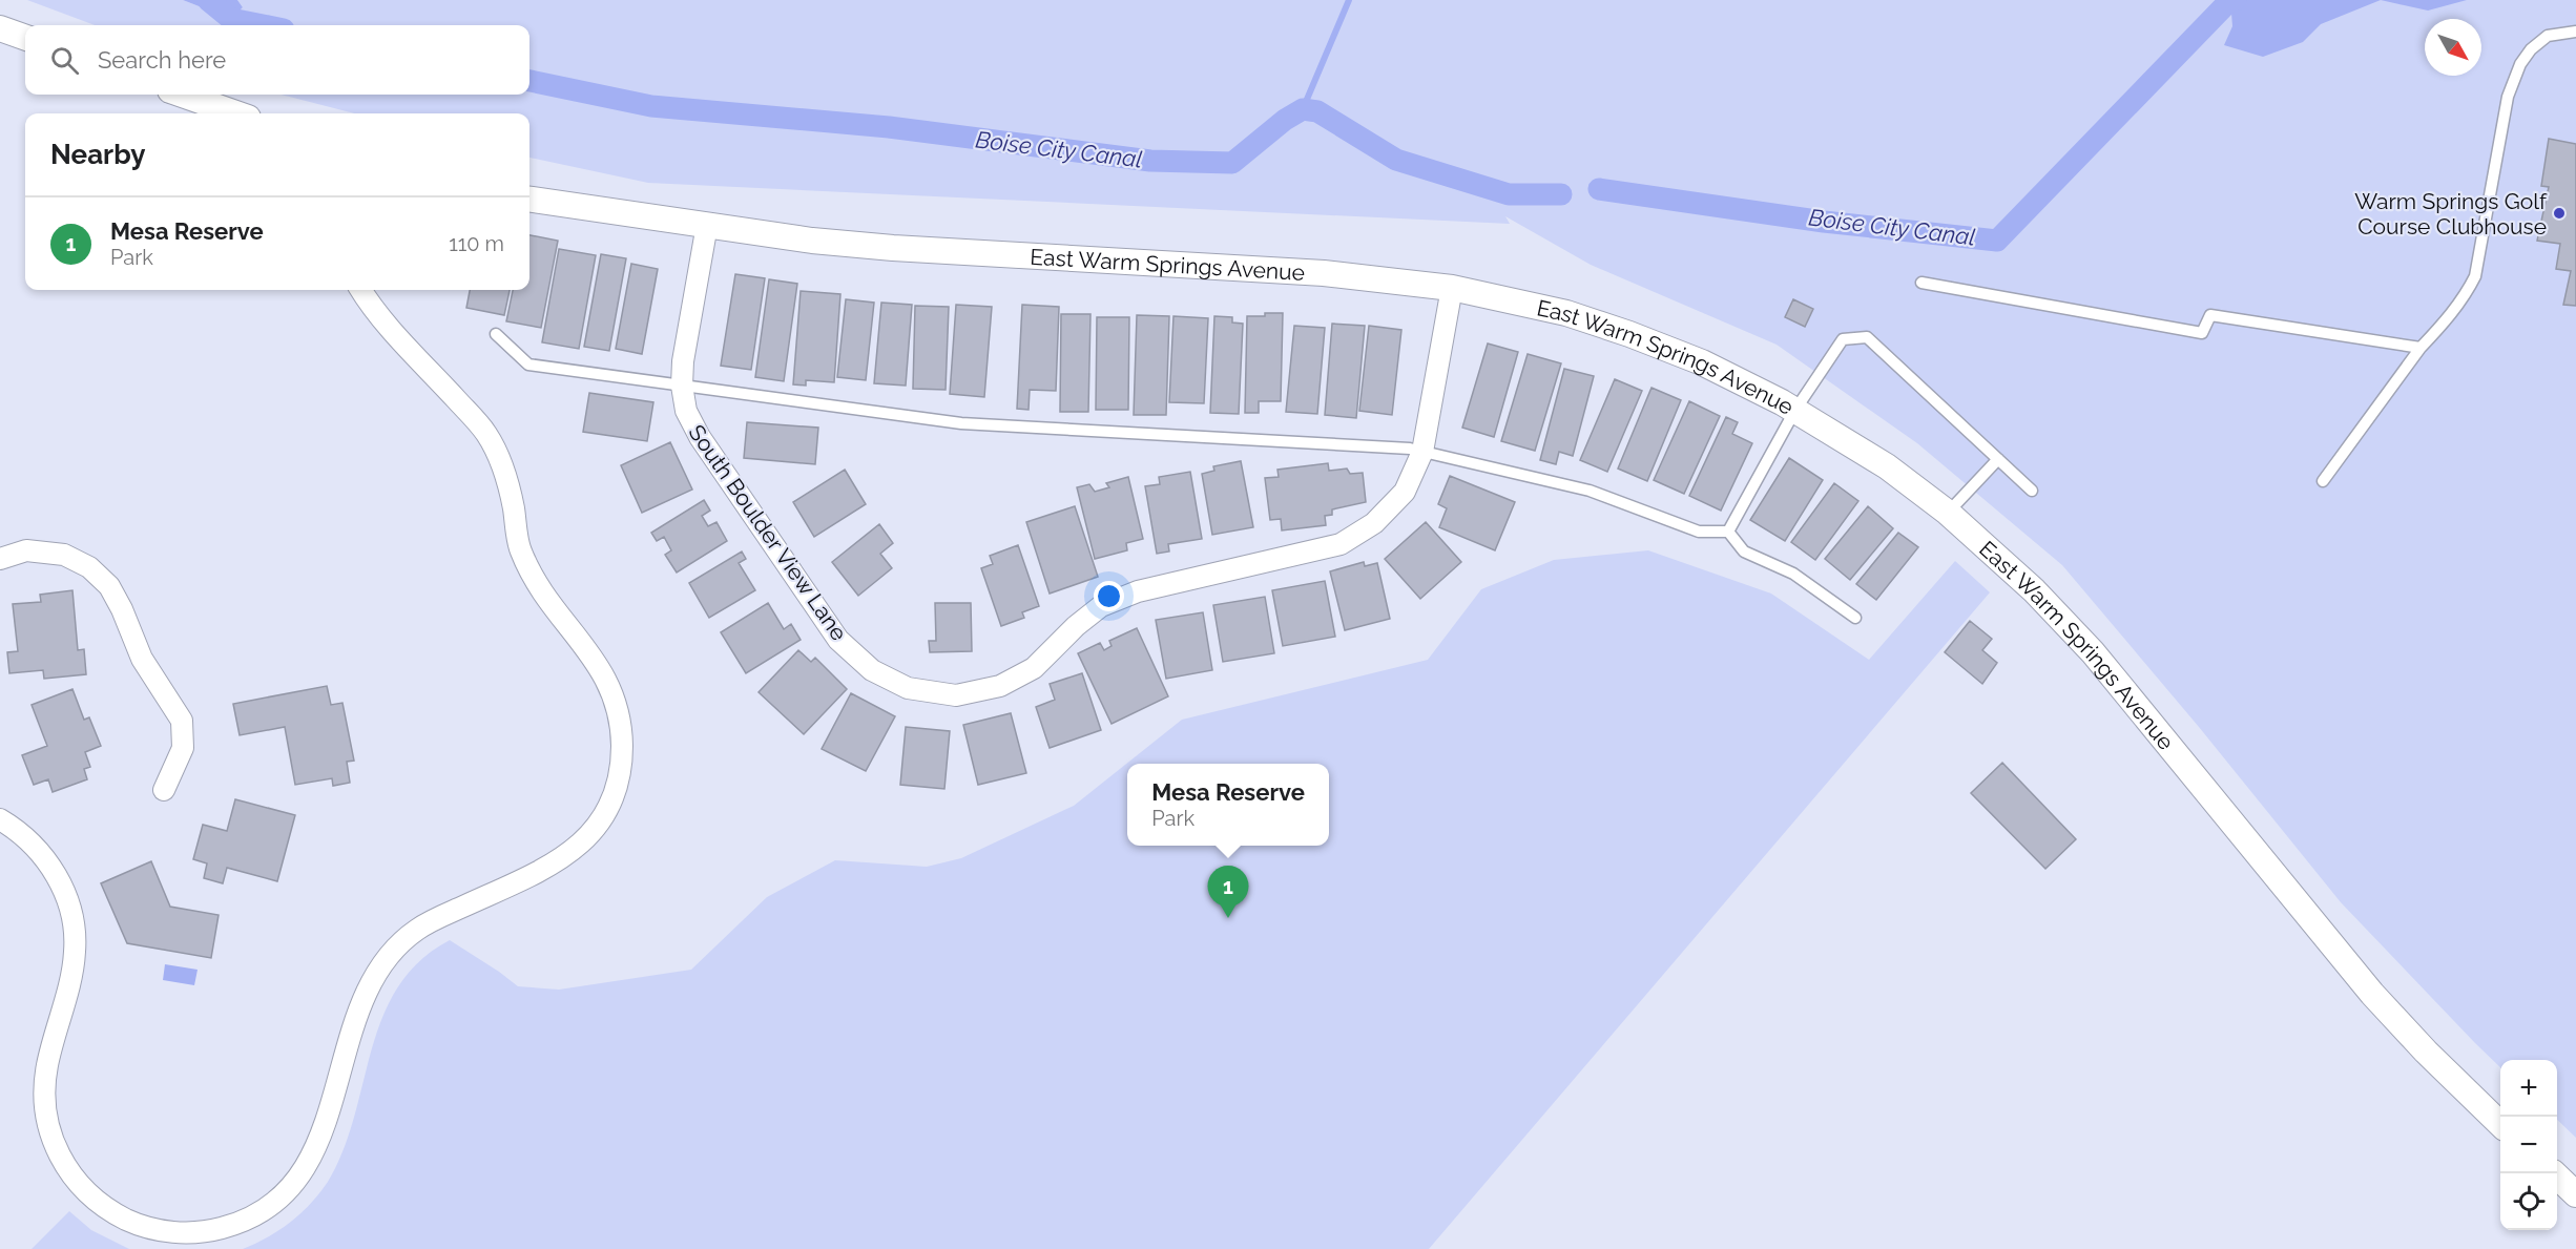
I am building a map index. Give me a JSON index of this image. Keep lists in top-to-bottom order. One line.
{"streets":{"street":["East Warm Springs Avenue","South Boulder View Lane"]},"crossings":[["East Warm Springs Avenue","South Boulder View Lane"]],"water":["Boise City Canal"],"places":["Warm Springs Golf Course Clubhouse"],"north":"bottom right","page":{"search":"Search here","heading":"Nearby","list":[{"mark":"1","name":"Mesa Reserve","note":"Park","value":"110 m"}],"popup":["Mesa Reserve","Park"],"pins":"1","map_buttons":["+","−"]}}
